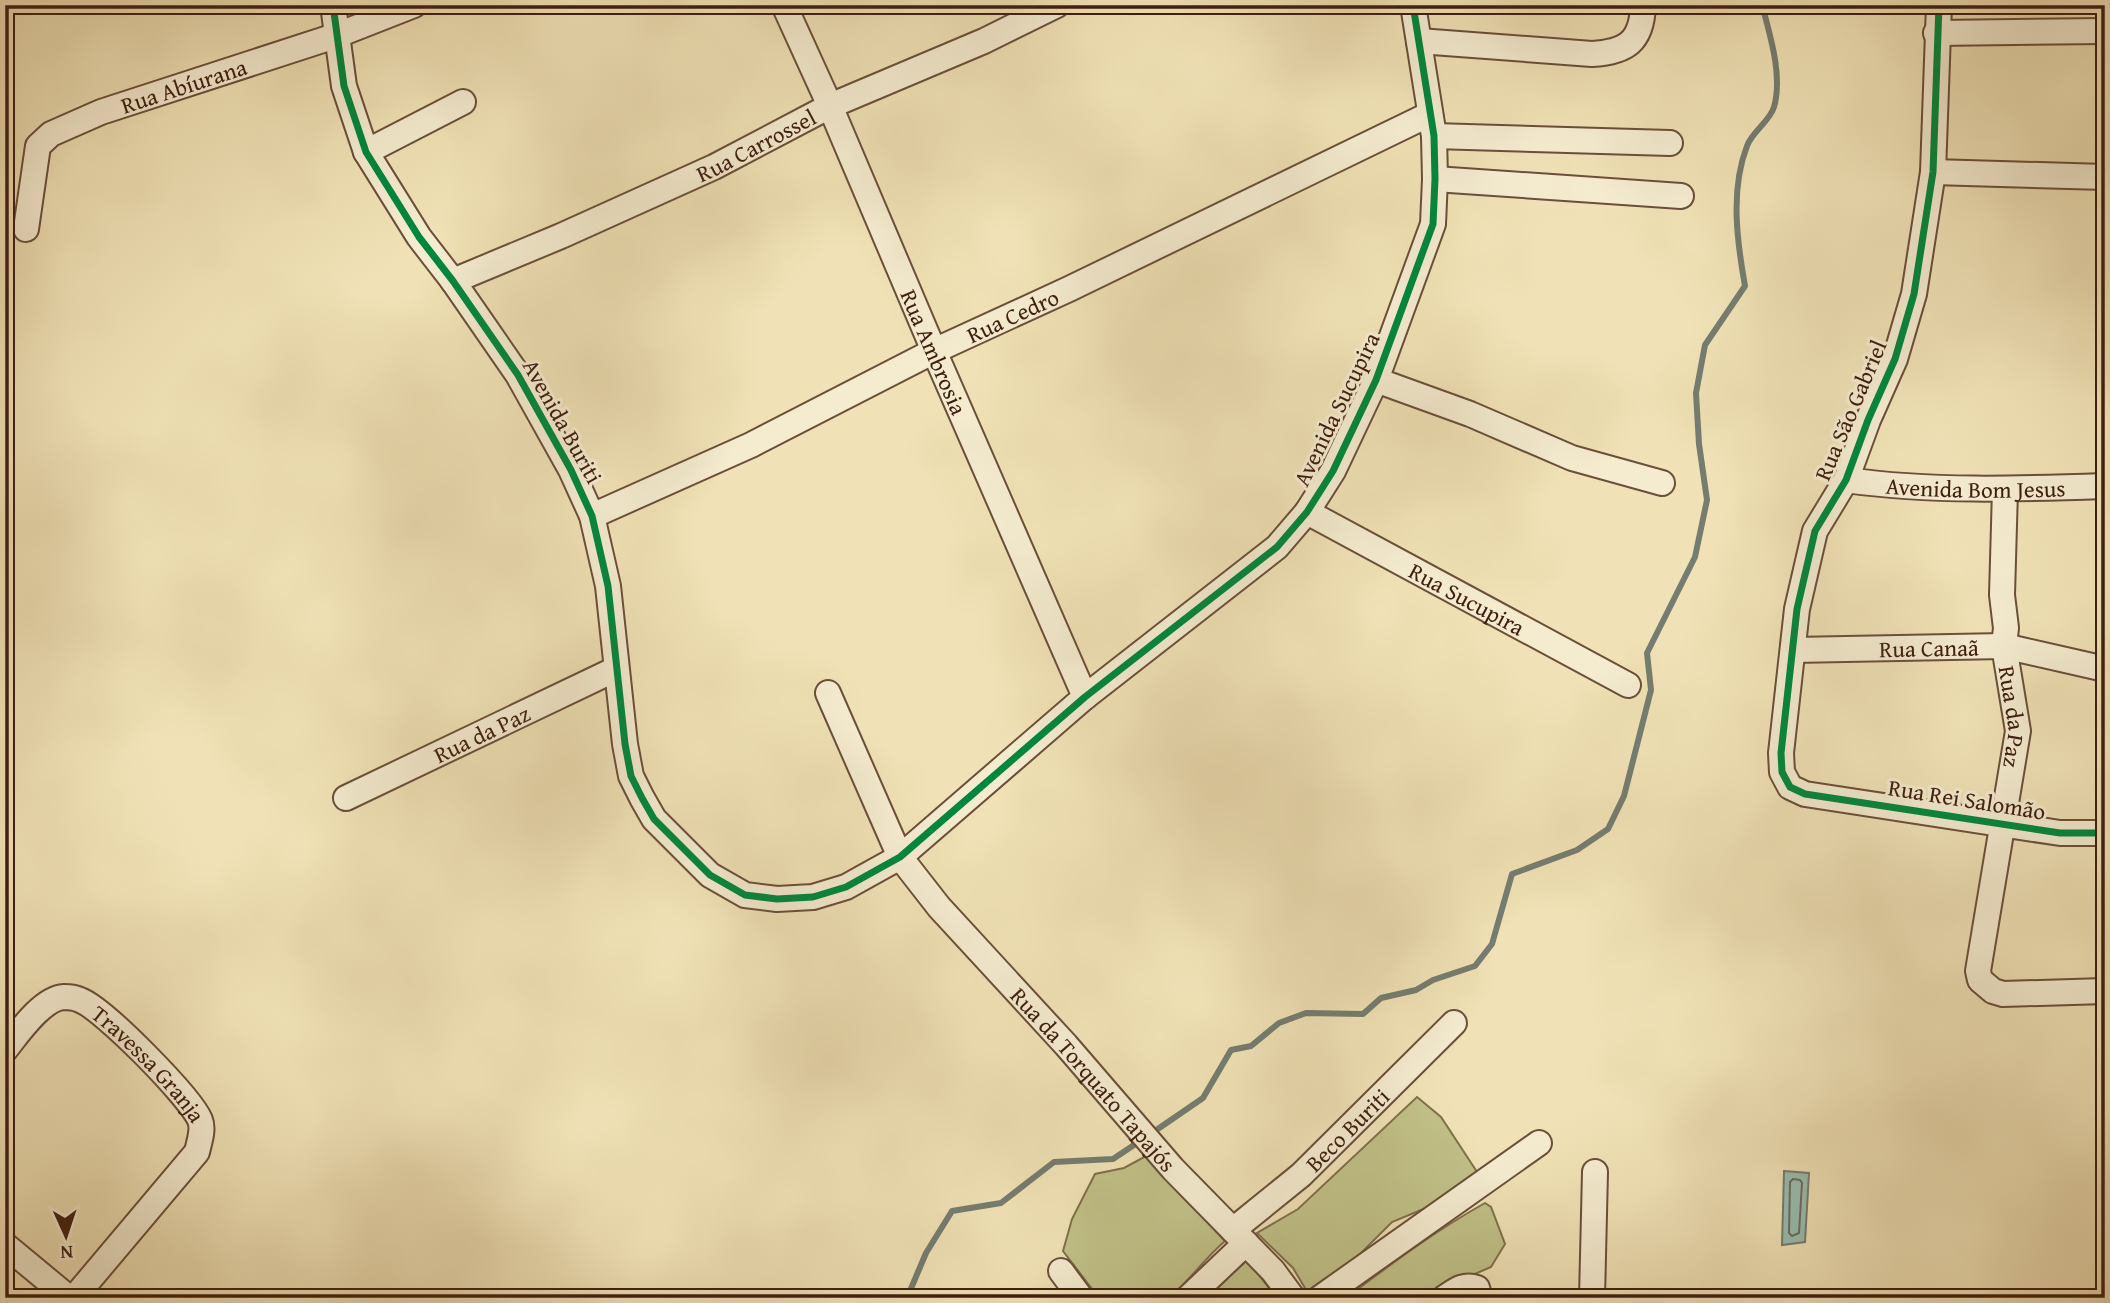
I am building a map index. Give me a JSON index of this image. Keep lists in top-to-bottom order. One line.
{"streets":{"street":["Rua Abíurana","Rua Carrossel","Rua Cedro","Rua Ambrosia","Avenida Sucupira","Rua São Gabriel","Avenida Buriti","Avenida Bom Jesus","Rua Sucupira","Rua Canaã","Rua da Paz","Rua Rei Salomão","Travessa Granja","Rua da Torquato Tapajós","Beco Buriti"]},"crossings":[["Rua Abíurana","Avenida Buriti"],["Rua Carrossel","Rua Ambrosia"],["Rua Carrossel","Avenida Buriti"],["Rua Cedro","Rua Ambrosia"],["Rua Cedro","Avenida Sucupira"],["Rua Cedro","Avenida Buriti"],["Rua Ambrosia","Avenida Sucupira"],["Avenida Sucupira","Avenida Buriti"],["Avenida Sucupira","Rua Sucupira"],["Avenida Sucupira","Rua da Torquato Tapajós"],["Rua São Gabriel","Avenida Bom Jesus"],["Rua São Gabriel","Rua Canaã"],["Rua São Gabriel","Rua Rei Salomão"],["Avenida Buriti","Rua da Paz"],["Avenida Buriti","Rua da Torquato Tapajós"],["Avenida Bom Jesus","Rua da Paz"],["Rua Canaã","Rua da Paz"],["Rua da Paz","Rua Rei Salomão"],["Rua da Torquato Tapajós","Beco Buriti"]],"north":"bottom"}
